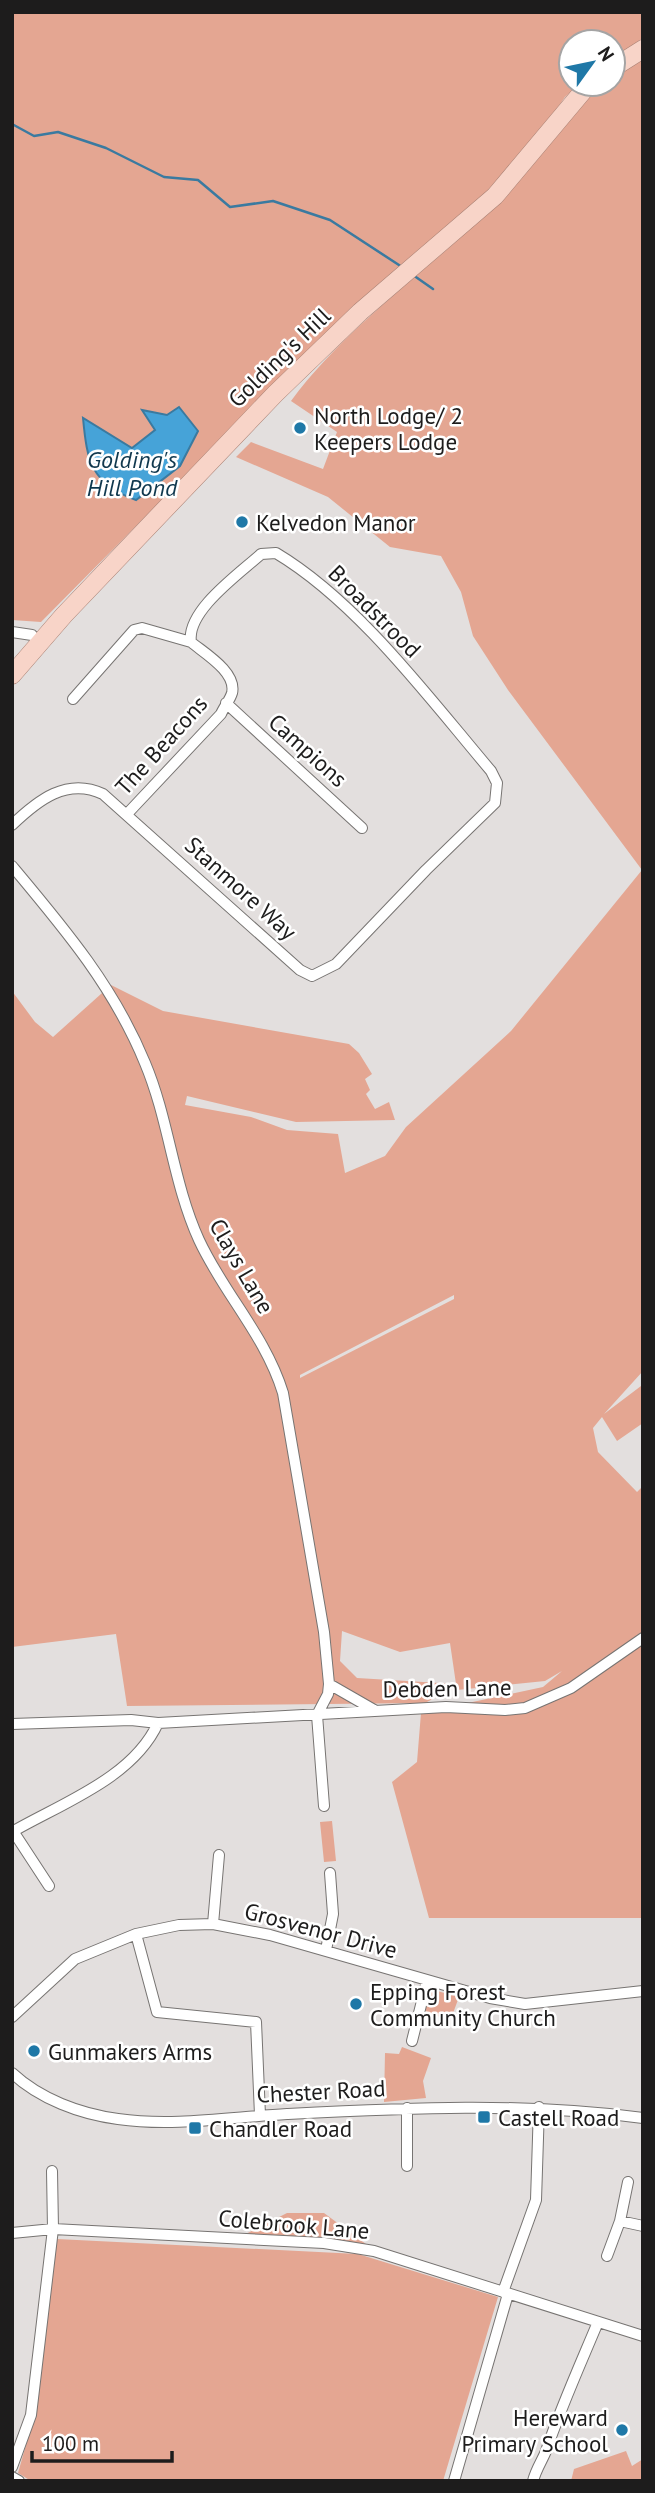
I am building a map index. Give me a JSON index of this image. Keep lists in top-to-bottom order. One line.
{"streets":{"main road":["Golding's Hill"],"street":["Broadstrood","The Beacons","Campions","Stanmore Way","Clays Lane","Debden Lane","Grosvenor Drive","Chester Road","Colebrook Lane"]},"crossings":[["Broadstrood","Stanmore Way"],["The Beacons","Campions"],["The Beacons","Stanmore Way"],["Clays Lane","Debden Lane"]],"water":["Golding's Hill Pond"],"places":{"other":["North Lodge/ 2 Keepers Lodge","Kelvedon Manor","Epping Forest Community Church","Gunmakers Arms","Hereward Primary School"],"transit":["Castell Road","Chandler Road"]},"scale_bar":"100 m","north":"top right"}
